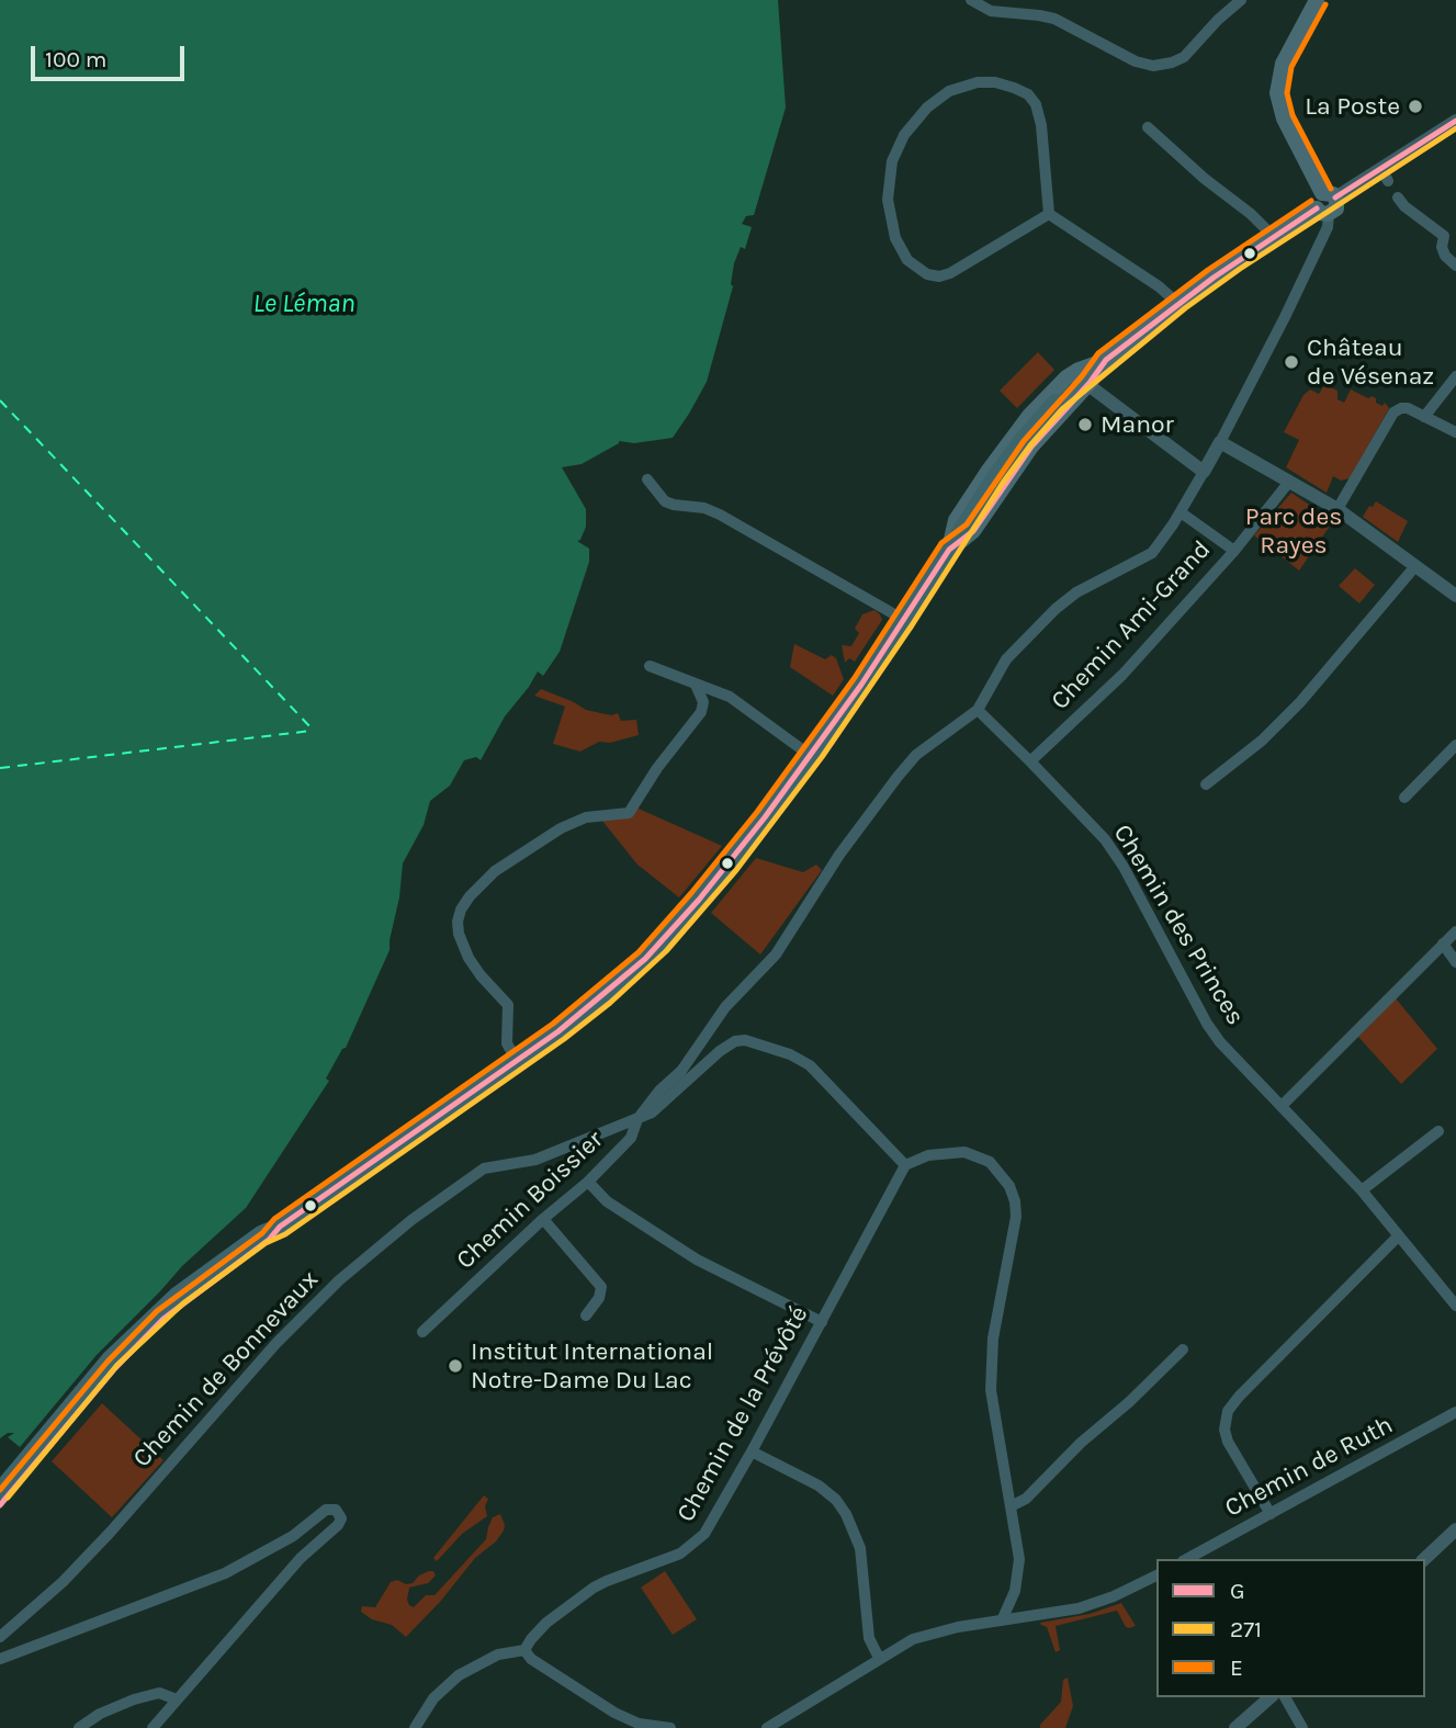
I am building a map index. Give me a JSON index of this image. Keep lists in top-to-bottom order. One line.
{"streets":{"street":["Chemin Ami-Grand","Chemin des Princes","Chemin Boissier","Chemin de Bonnevaux","Chemin de la Prévôté","Chemin de Ruth"]},"crossings":[["Chemin Ami-Grand","Chemin des Princes"],["Chemin Boissier","Chemin de Bonnevaux"],["Chemin Boissier","Chemin de la Prévôté"]],"water":["Le Léman"],"parks":["Parc des Rayes"],"places":["La Poste","Château de Vésenaz","Manor","Institut International Notre-Dame Du Lac"],"lines":["transit line E","transit line G","transit line 271"],"legend":["G","271","E"],"scale_bar":"100 m"}
